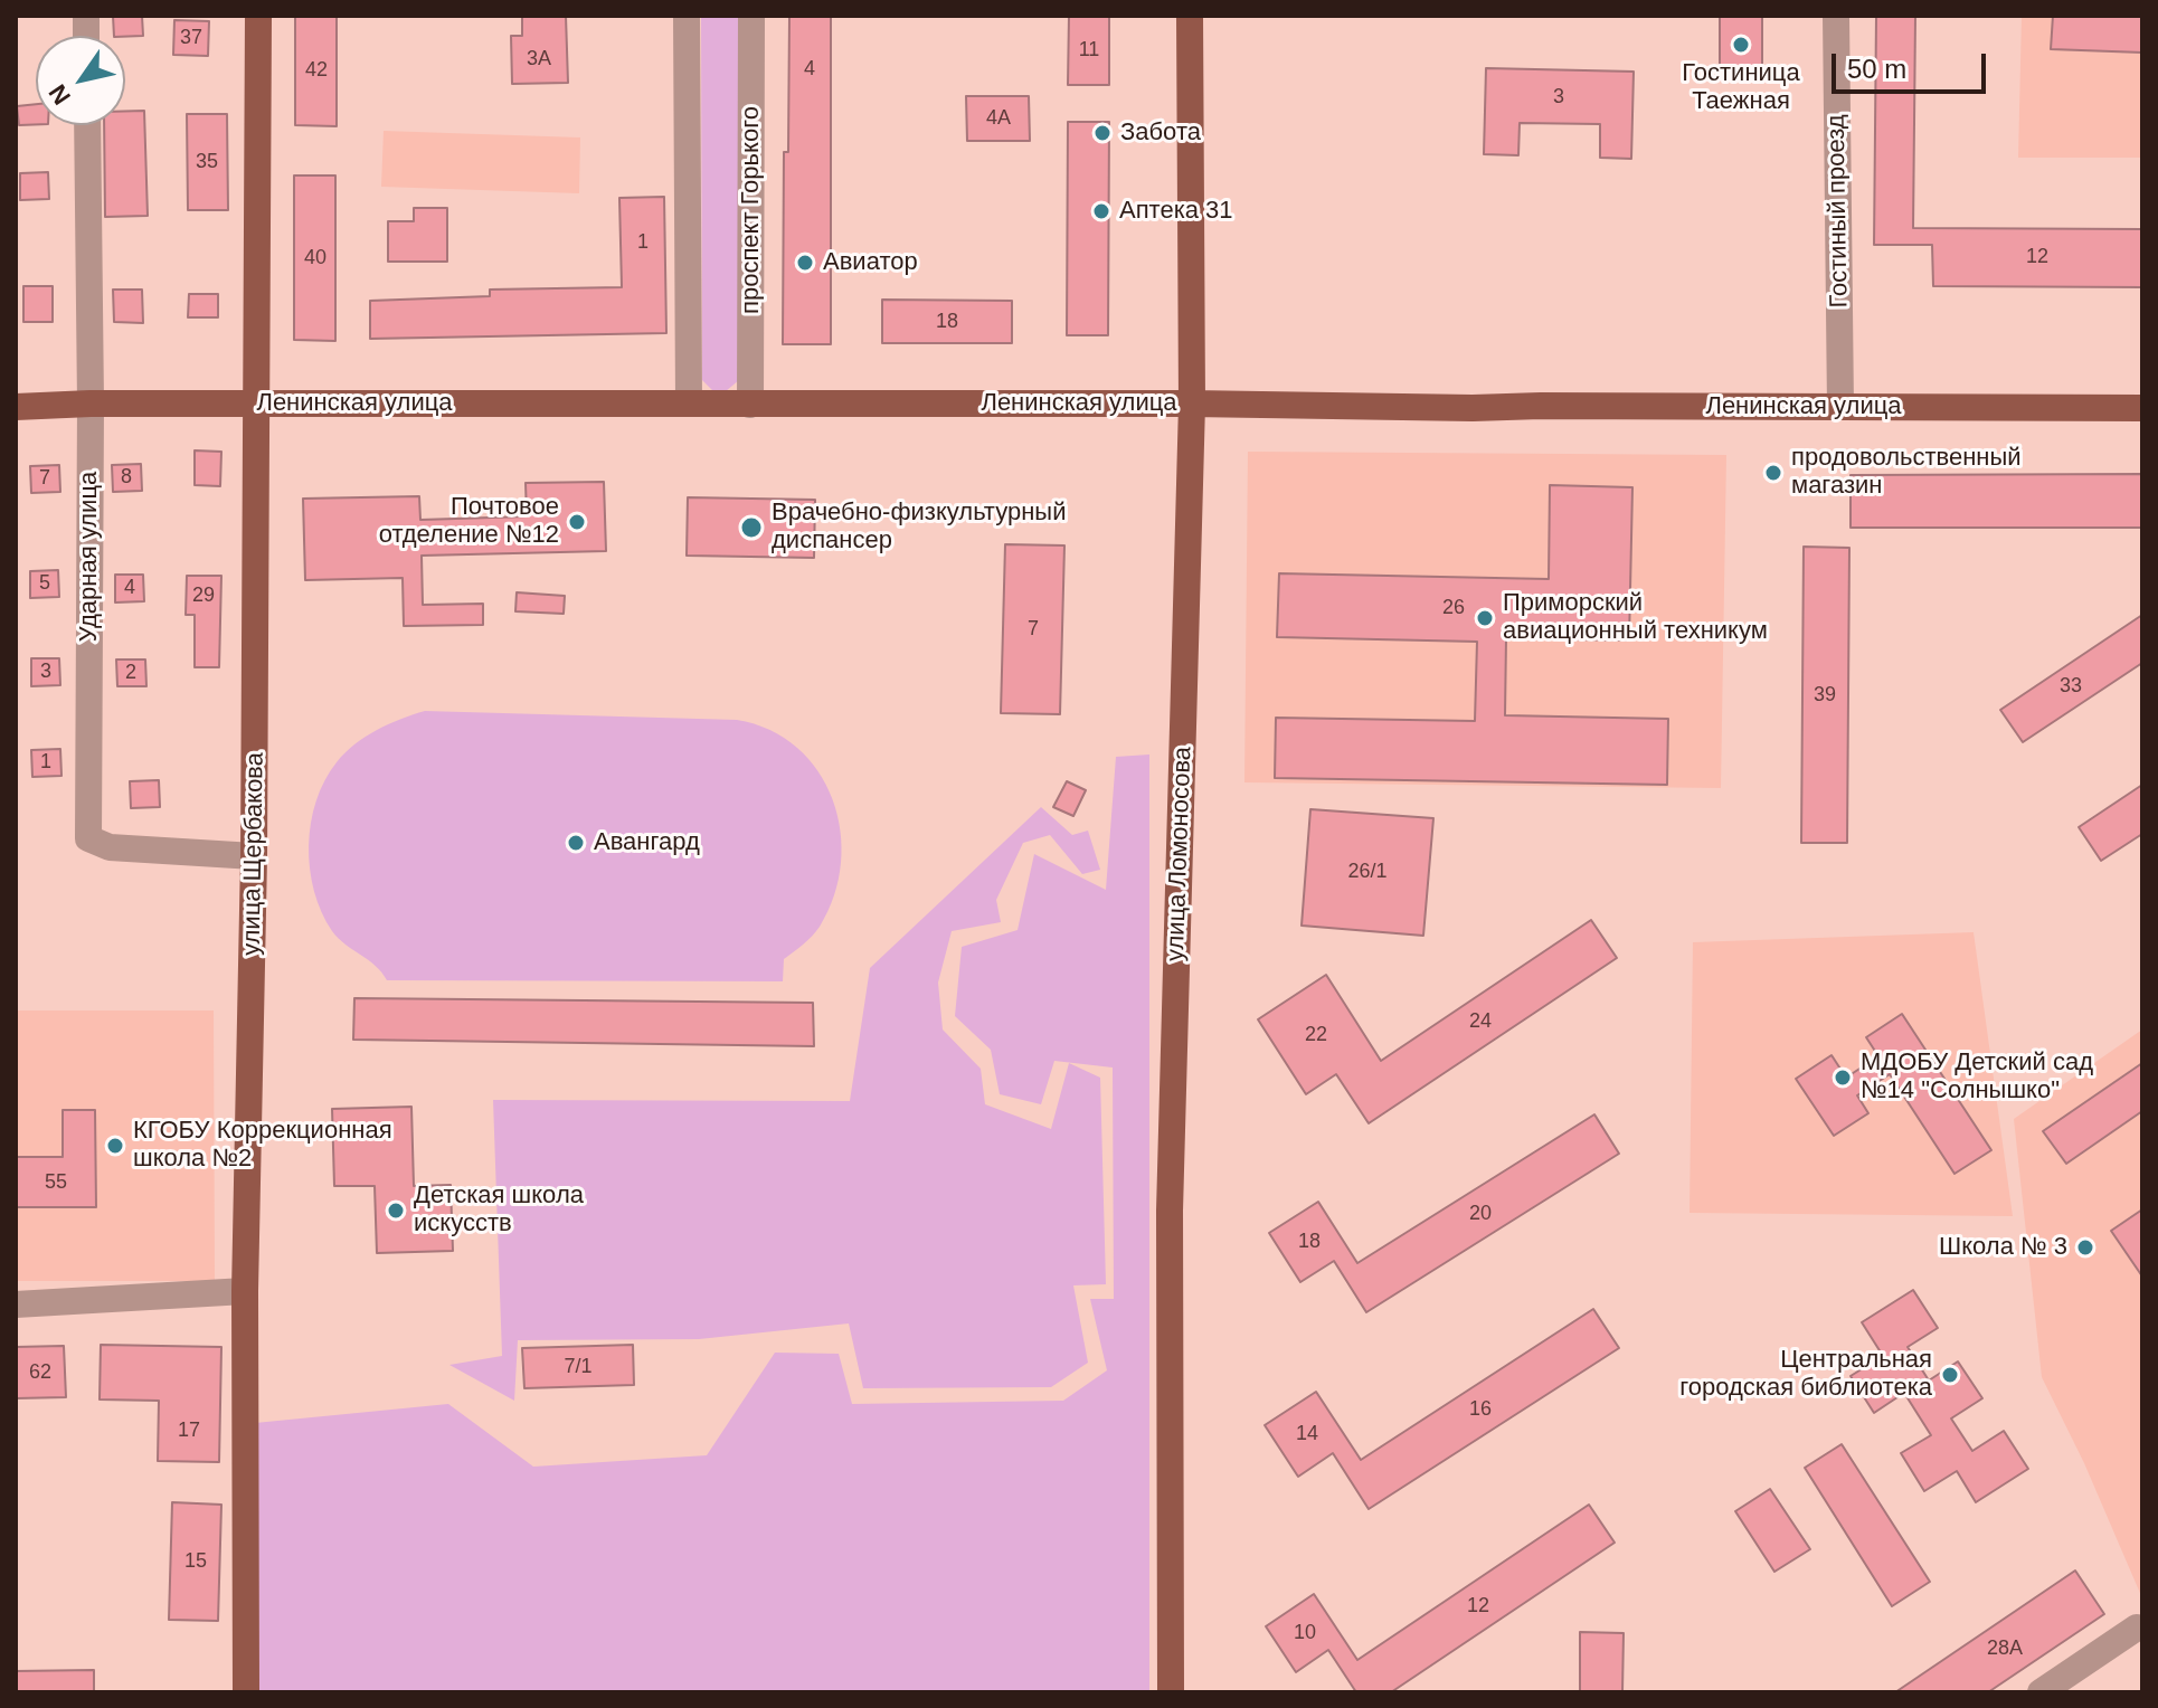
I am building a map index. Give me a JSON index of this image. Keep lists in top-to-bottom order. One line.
{"streets":{"main road":["Ленинская улица","улица Щербакова","улица Ломоносова"],"street":["проспект Горького","Гостиный проезд","Ударная улица"]},"crossings":[["проспект Горького","Ленинская улица"],["Гостиный проезд","Ленинская улица"],["Ленинская улица","Ударная улица"],["Ленинская улица","улица Щербакова"],["Ленинская улица","улица Ломоносова"],["Ударная улица","улица Щербакова"]],"places":["Гостиница Таежная","Забота","Аптека 31","Авиатор","продовольственный магазин","Почтовое отделение №12","Врачебно-физкультурный диспансер","Приморский авиационный техникум","Авангард","МДОБУ Детский сад №14 \"Солнышко\"","КГОБУ Коррекционная школа №2","Детская школа искусств","Школа № 3","Центральная городская библиотека"],"house_numbers":["37","11","3А","4","42","3","4А","35","1","12","40","18","8","7","5","4","29","26","7","3","2","33","39","1","26/1","24","22","55","20","18","7/1","62","16","17","14","15","12","10","28А"],"scale_bar":"50 m","north":"bottom left"}
